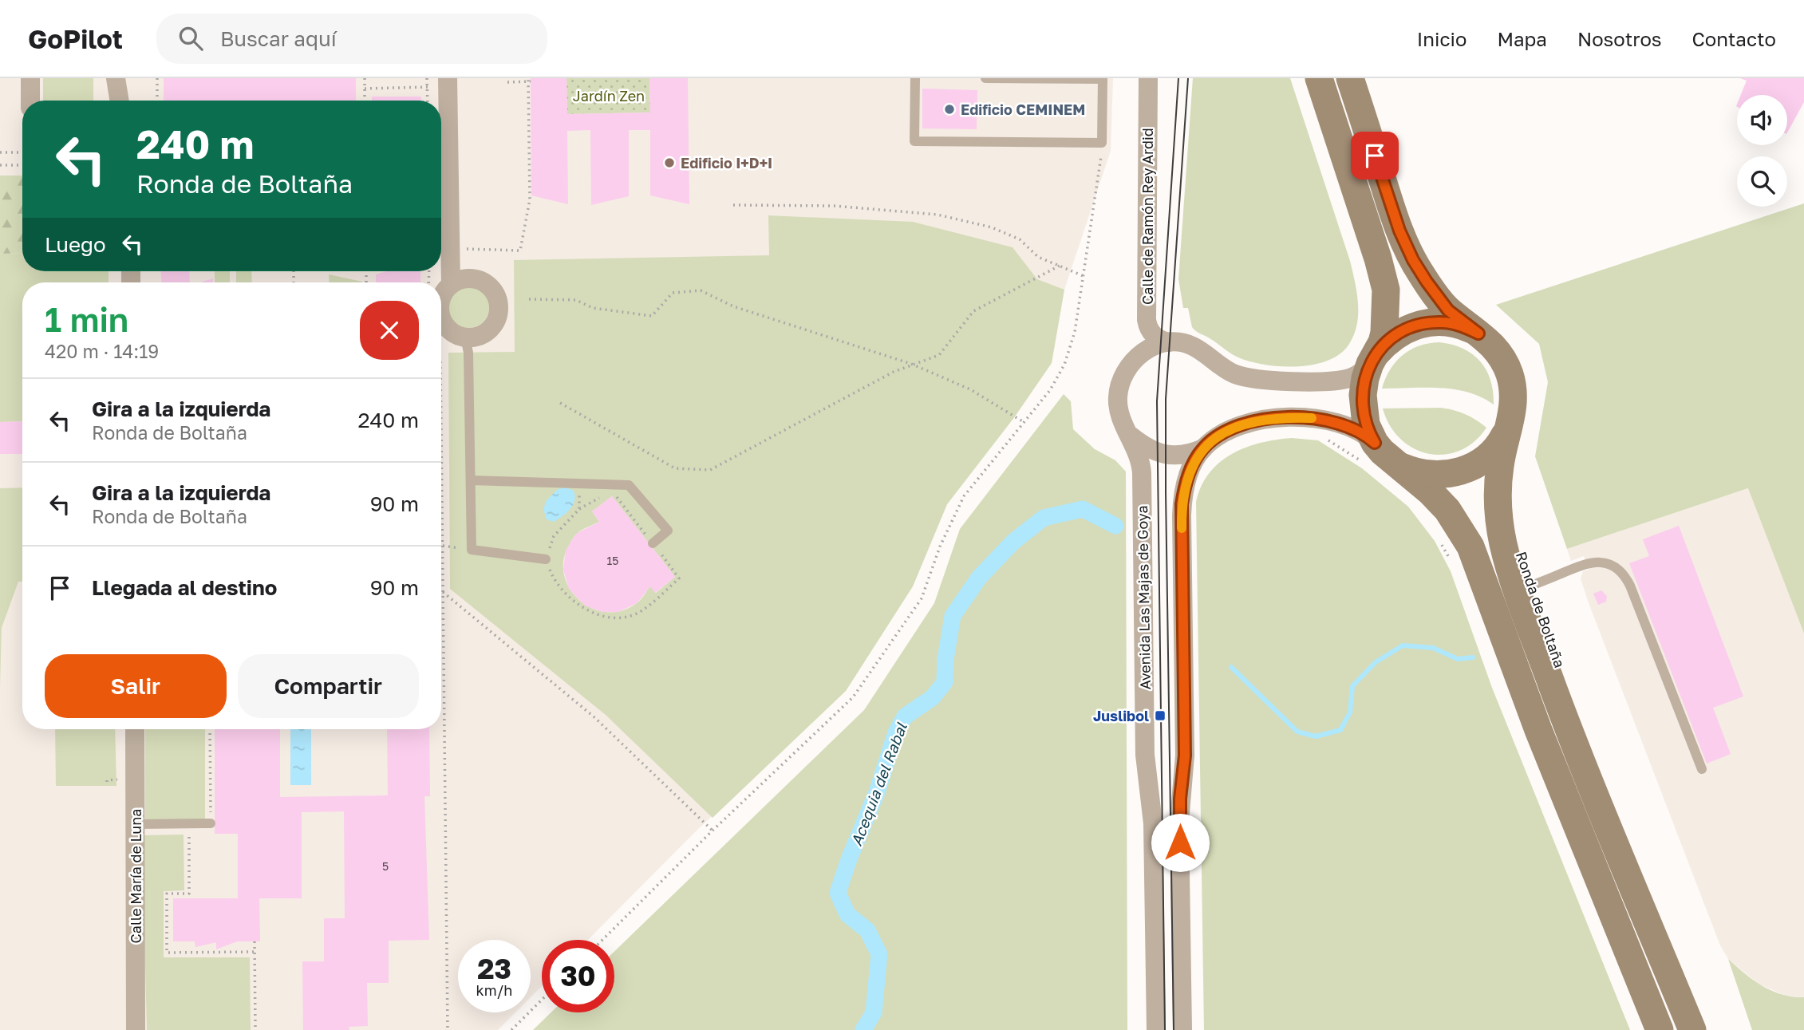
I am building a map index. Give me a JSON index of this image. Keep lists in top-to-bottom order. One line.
{"streets":{"main road":["Ronda de Boltaña"],"street":["Calle de Ramón Rey Ardid","Avenida Las Majas de Goya","Calle María de Luna"]},"crossings":[["Calle de Ramón Rey Ardid","Avenida Las Majas de Goya"]],"water":["Acequia del Rabal"],"parks":["Jardín Zen"],"places":{"other":["Edificio CEMINEM","Edificio I+D+I"],"transit":["Juslibol"]},"house_numbers":["15","5"],"page":{"header":"GoPilot","search":"Buscar aquí","nav":["Inicio","Mapa","Nosotros","Contacto"],"turn":["240 m","Ronda de Boltaña"],"then":"Luego","heading":["1 min","420 m · 14:19"],"list":[{"name":"Gira a la izquierda","note":"Ronda de Boltaña","value":"240 m"},{"name":"Gira a la izquierda","note":"Ronda de Boltaña","value":"90 m"},{"name":"Llegada al destino","value":"90 m"}],"buttons":["Salir","Compartir"],"speed":"23 km/h","limit":"30"}}
